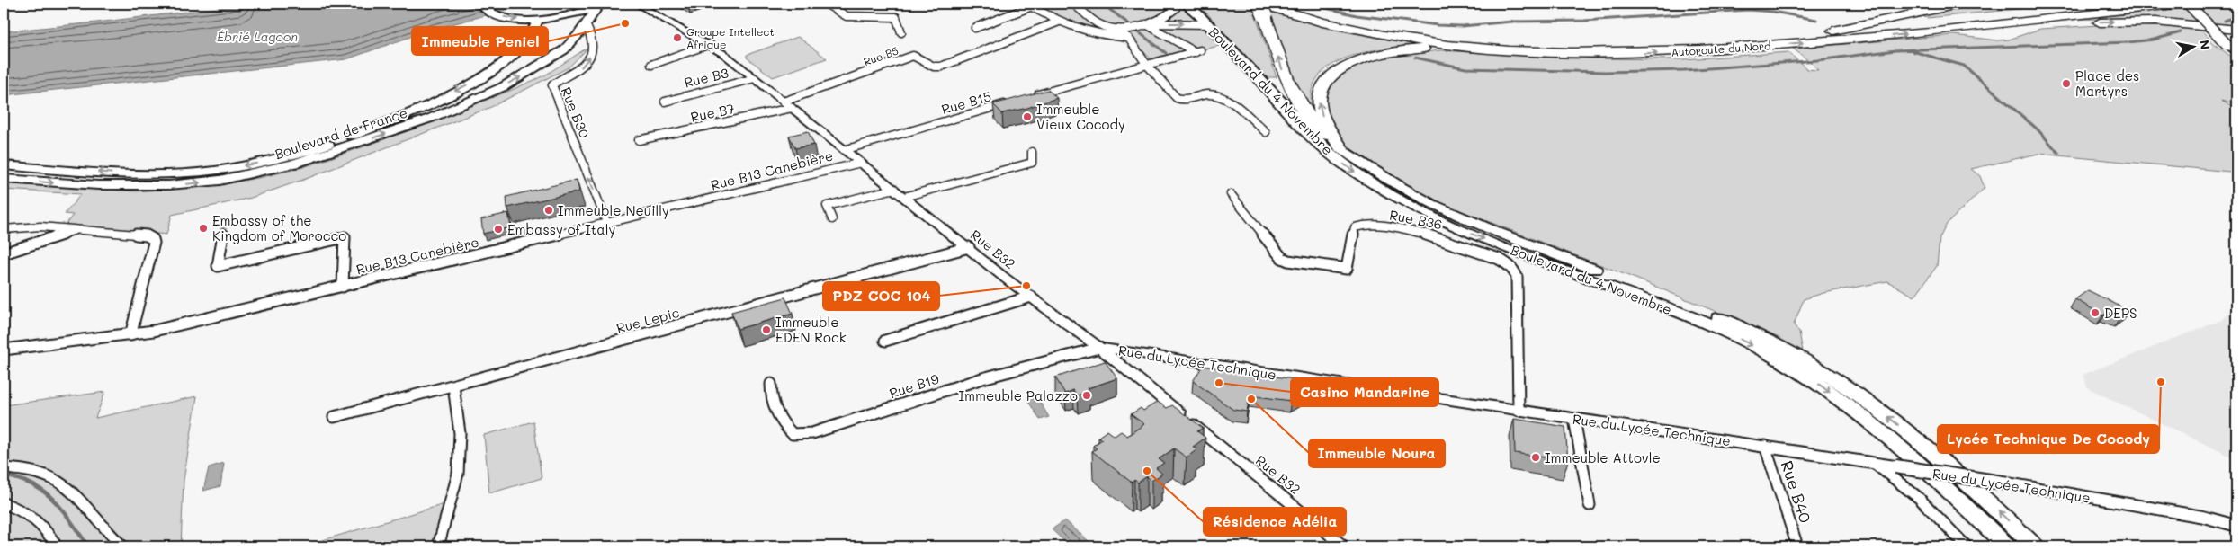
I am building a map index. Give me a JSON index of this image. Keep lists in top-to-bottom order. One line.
{"streets":{"highway":["Autoroute du Nord"],"main road":["Boulevard du 4 Novembre","Boulevard de France"],"street":["Rue B5","Rue B3","Rue B15","Rue B30","Rue B7","Rue B13 Canebière","Rue B36","Rue B32","Rue Lepic","Rue du Lycée Technique","Rue B19","Rue B40"]},"crossings":[["Rue B5","Rue B32"],["Rue B3","Rue B32"],["Rue B15","Rue B32"],["Rue B30","Boulevard de France"],["Rue B30","Rue B13 Canebière"],["Rue B7","Rue B32"],["Rue B13 Canebière","Rue B32"],["Rue B36","Rue du Lycée Technique"],["Rue B32","Rue Lepic"],["Rue B32","Rue du Lycée Technique"],["Rue B32","Rue B19"],["Rue du Lycée Technique","Rue B19"],["Rue du Lycée Technique","Rue B40"]],"one_way":["Rue B30"],"water":["Ébrié Lagoon"],"places":["Immeuble Peniel","Groupe Intellect Afrique","Place des Martyrs","Immeuble Vieux Cocody","Immeuble Neuilly","Embassy of the Kingdom of Morocco","Embassy of Italy","PDZ COC 104","DEPS","Immeuble EDEN Rock","Lycée Technique De Cocody","Casino Mandarine","Immeuble Palazzo","Immeuble Noura","Immeuble Attovle","Résidence Adélia"],"north":"right"}
